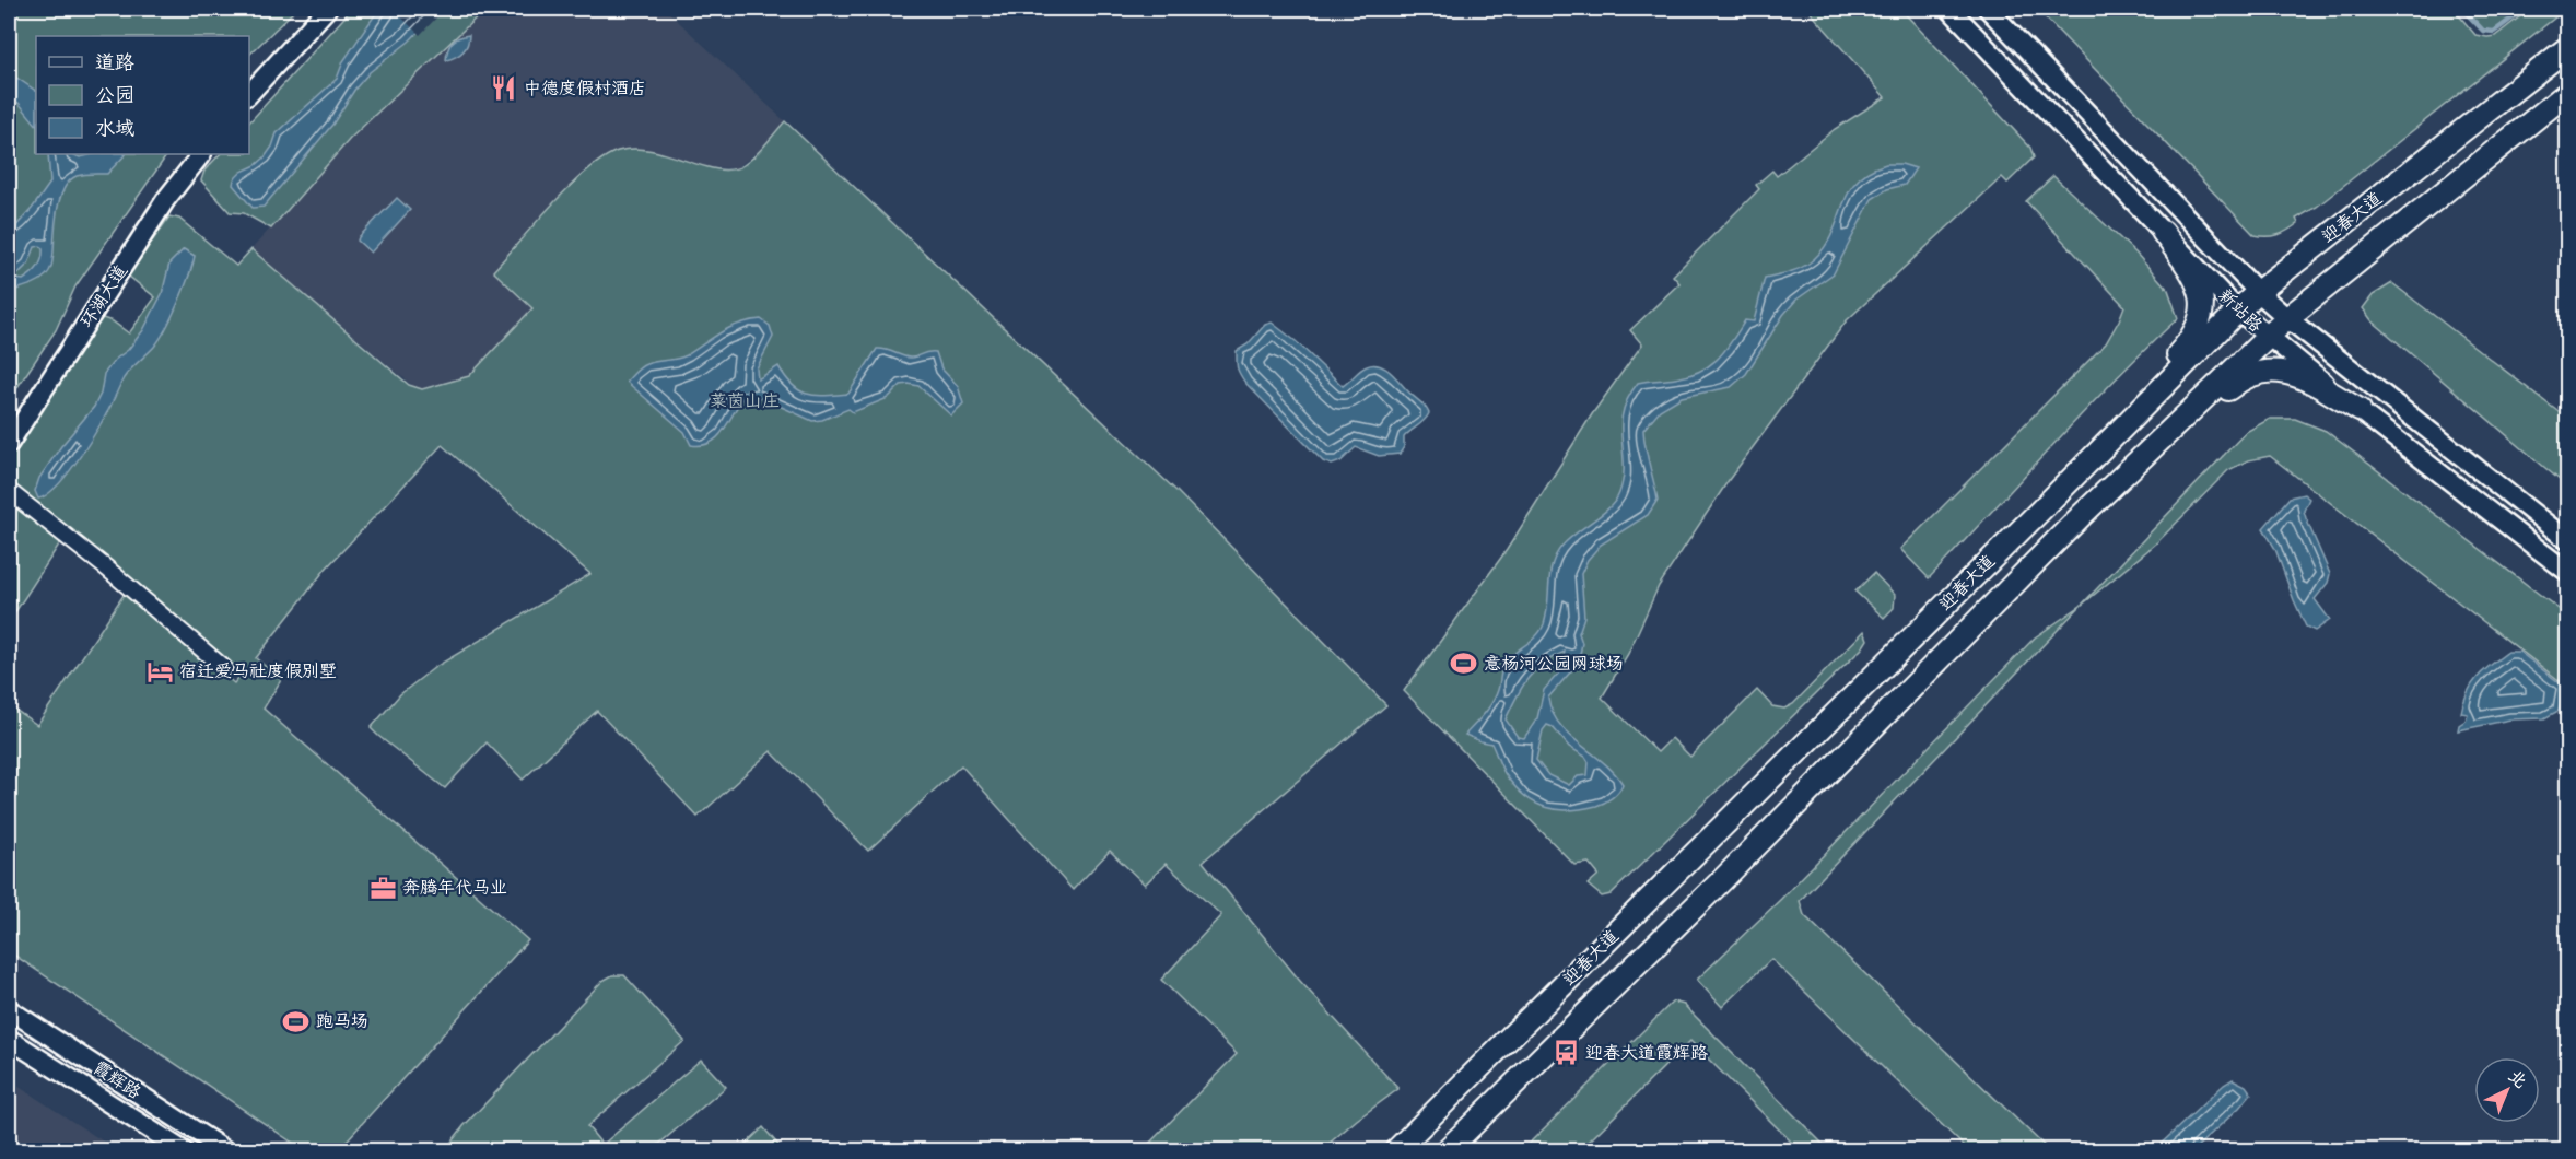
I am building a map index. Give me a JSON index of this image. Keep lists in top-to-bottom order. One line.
{"streets":{"main road":["迎春大道"],"street":["环湖大道","新站路","霞辉路"]},"crossings":[["迎春大道","新站路"]],"parks":["莱茵山庄"],"places":{"restaurant":["中德度假村酒店"],"sports":["意杨河公园网球场","跑马场"],"hotel":["宿迁爱马社度假别墅"],"office":["奔腾年代马业"],"bus stop":["迎春大道霞辉路"]},"legend":["道路","公园","水域"],"north":"top right"}
